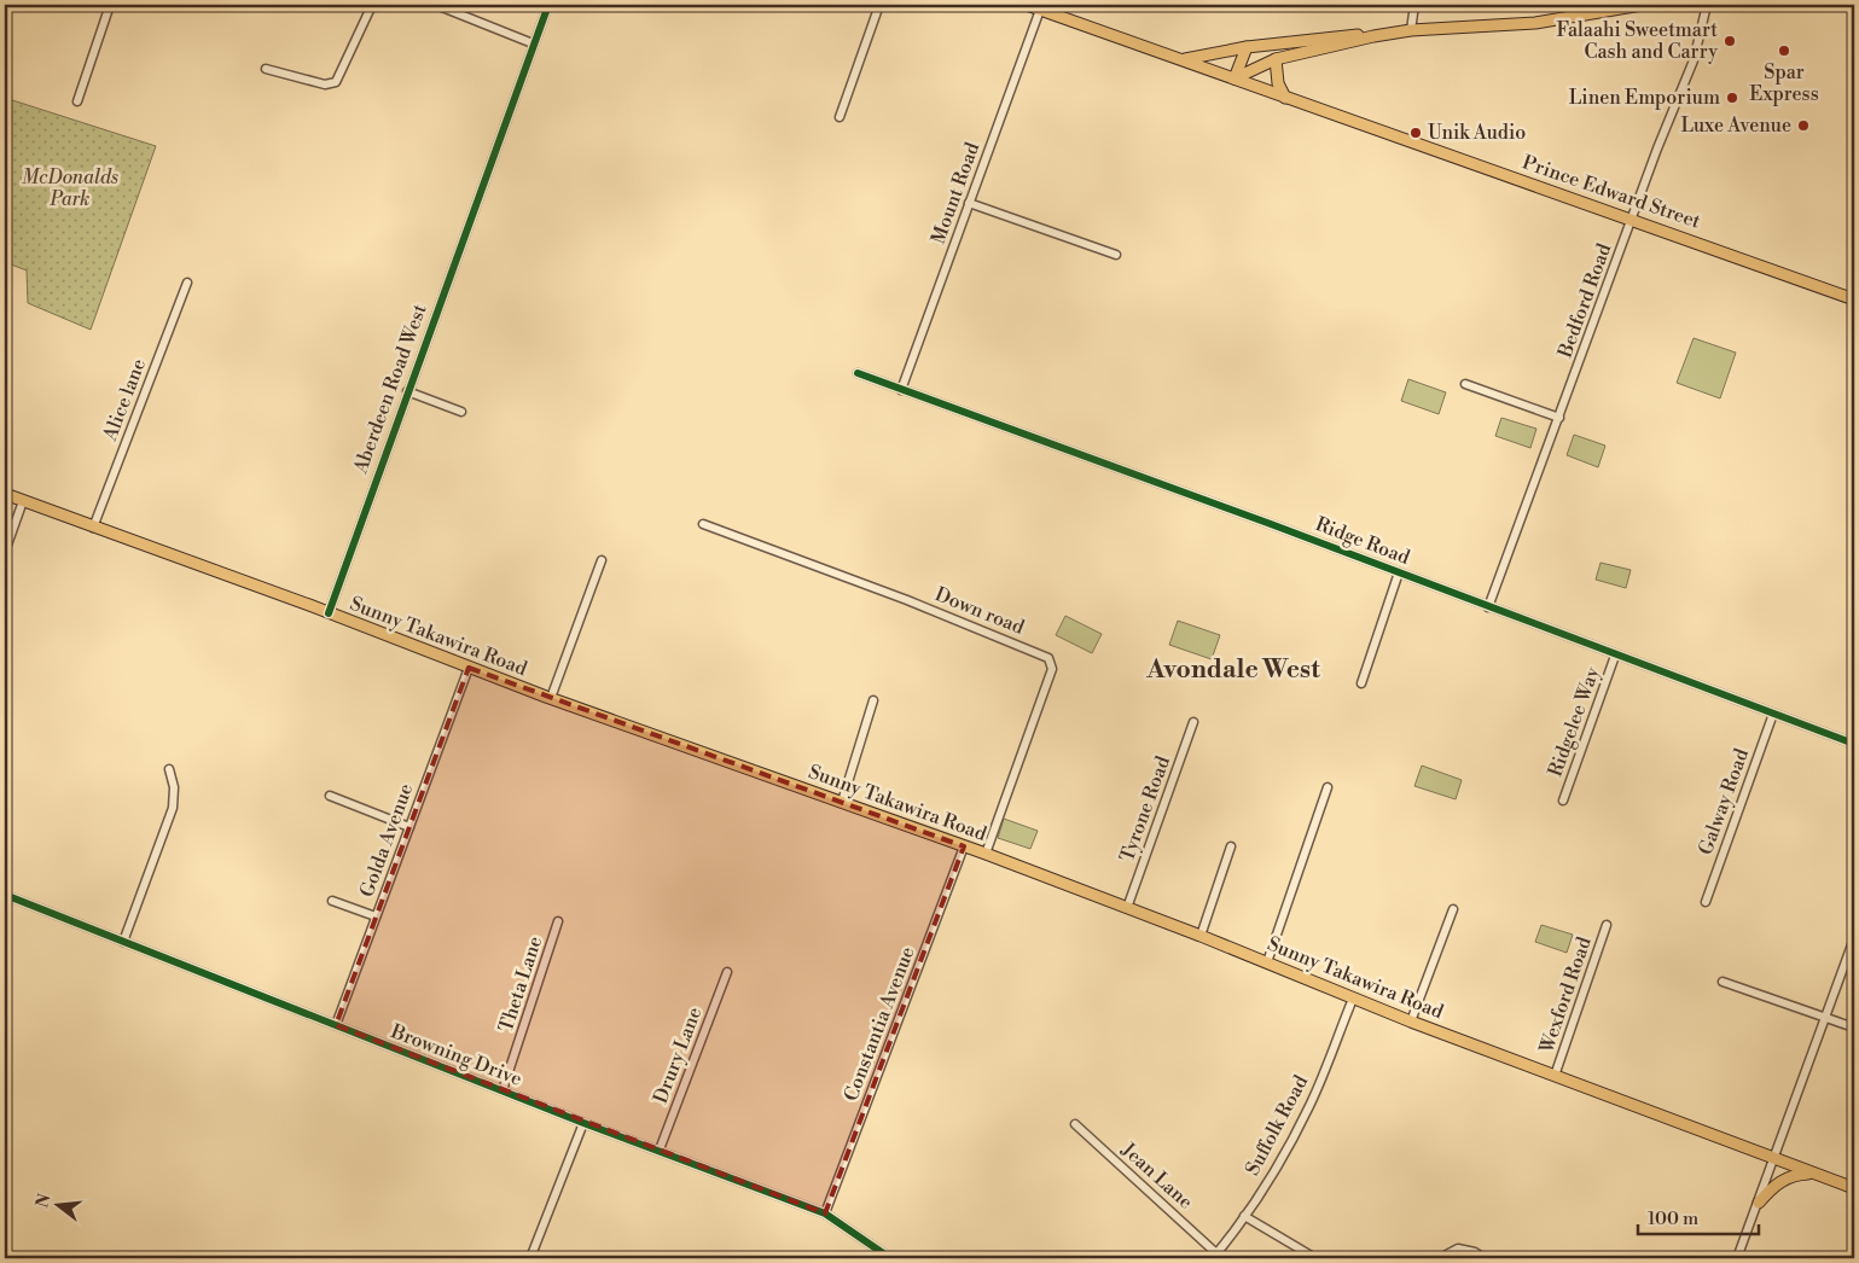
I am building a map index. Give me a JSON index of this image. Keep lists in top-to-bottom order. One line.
{"streets":{"main road":["Prince Edward Street","Sunny Takawira Road"],"street":["Mount Road","Bedford Road","Aberdeen Road West","Alice lane","Ridge Road","Down road","Ridgelee Way","Galway Road","Tyrone Road","Golda Avenue","Theta Lane","Wexford Road","Constantia Avenue","Browning Drive","Drury Lane","Suffolk Road","Jean Lane"]},"crossings":[["Prince Edward Street","Mount Road"],["Prince Edward Street","Bedford Road"],["Mount Road","Ridge Road"],["Bedford Road","Ridge Road"],["Aberdeen Road West","Sunny Takawira Road"],["Alice lane","Sunny Takawira Road"],["Ridge Road","Ridgelee Way"],["Ridge Road","Galway Road"],["Down road","Sunny Takawira Road"],["Sunny Takawira Road","Tyrone Road"],["Sunny Takawira Road","Golda Avenue"],["Sunny Takawira Road","Wexford Road"],["Sunny Takawira Road","Constantia Avenue"],["Sunny Takawira Road","Suffolk Road"],["Golda Avenue","Browning Drive"],["Theta Lane","Browning Drive"],["Constantia Avenue","Browning Drive"],["Browning Drive","Drury Lane"],["Suffolk Road","Jean Lane"]],"districts":["Avondale West"],"parks":["McDonalds Park"],"places":["Falaahi Sweetmart Cash and Carry","Spar Express","Linen Emporium","Luxe Avenue","Unik Audio"],"scale_bar":"100 m","north":"left"}
